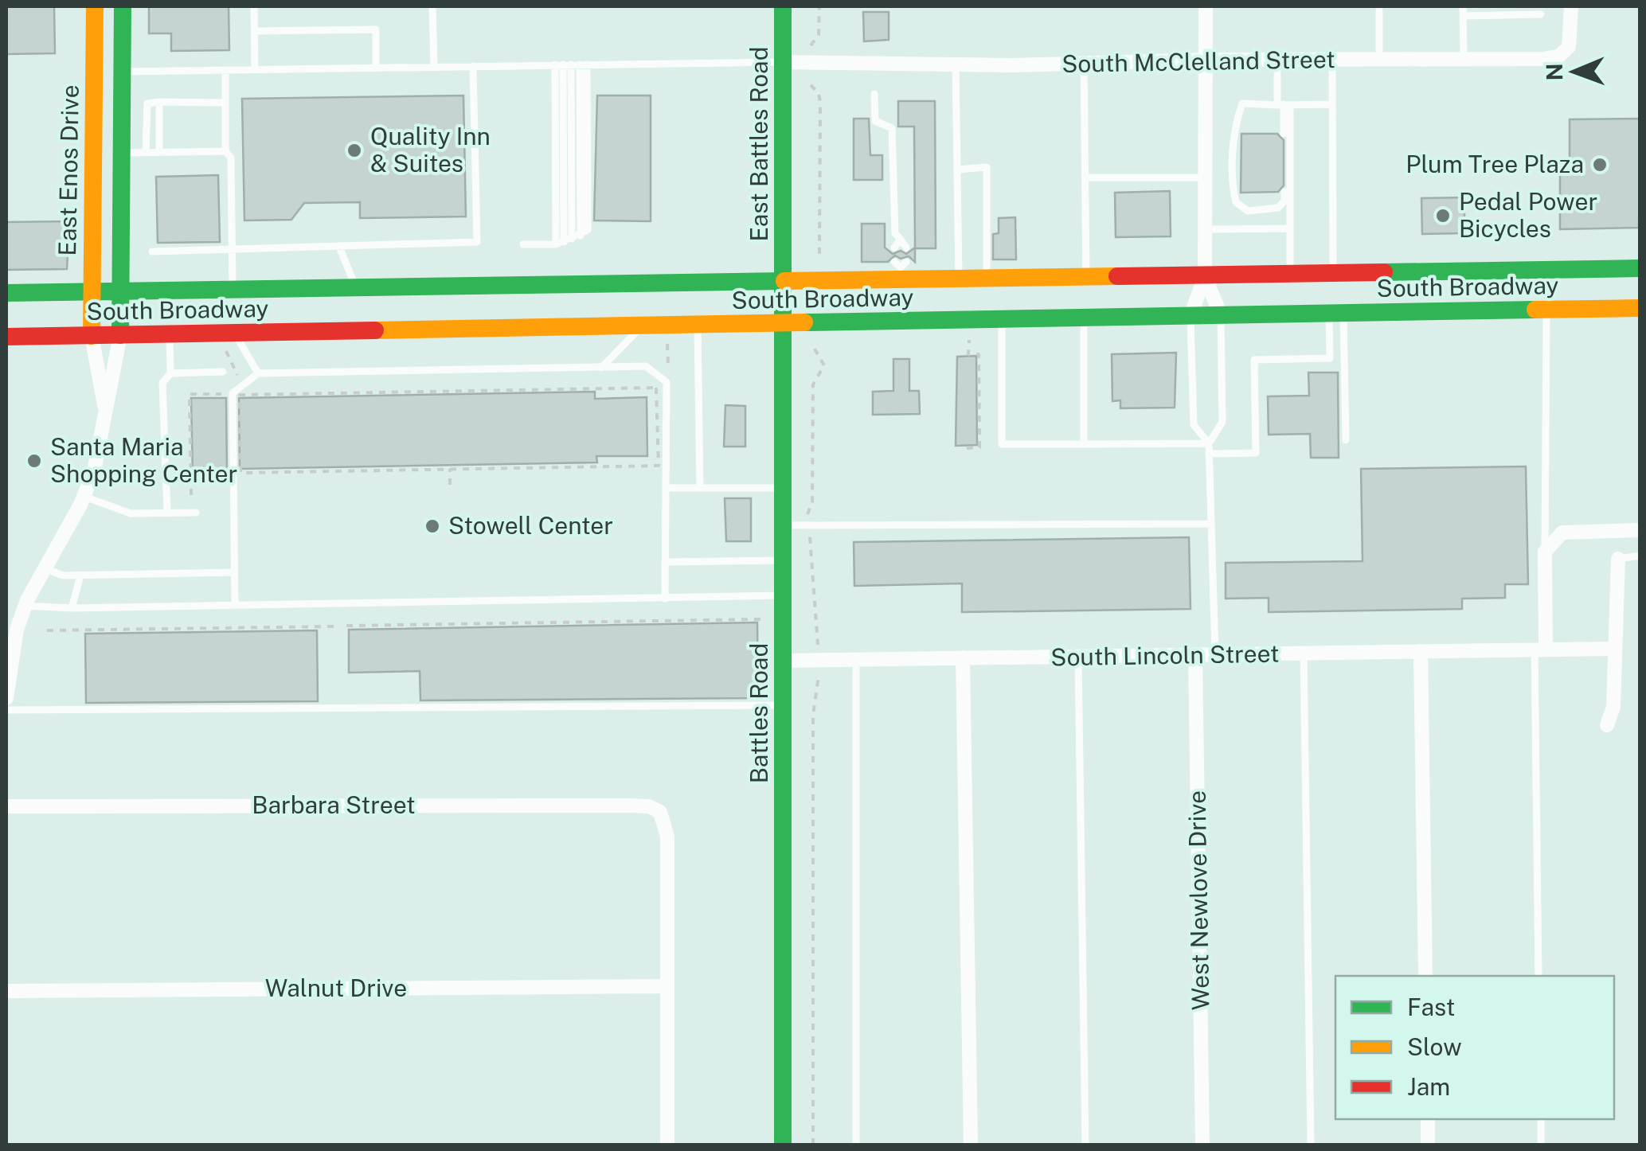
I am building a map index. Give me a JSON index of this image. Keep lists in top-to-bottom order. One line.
{"streets":{"main road":["East Battles Road","East Enos Drive","South Broadway","Battles Road"],"street":["South McClelland Street","South Lincoln Street","Barbara Street","West Newlove Drive","Walnut Drive"]},"crossings":[["South McClelland Street","East Battles Road"],["East Battles Road","South Broadway"],["East Battles Road","Battles Road"],["East Enos Drive","South Broadway"],["South Broadway","Battles Road"],["South Lincoln Street","Battles Road"],["South Lincoln Street","West Newlove Drive"],["Barbara Street","Walnut Drive"]],"places":["Quality Inn & Suites","Plum Tree Plaza","Pedal Power Bicycles","Santa Maria Shopping Center","Stowell Center"],"legend":["Fast","Slow","Jam"],"north":"left"}
